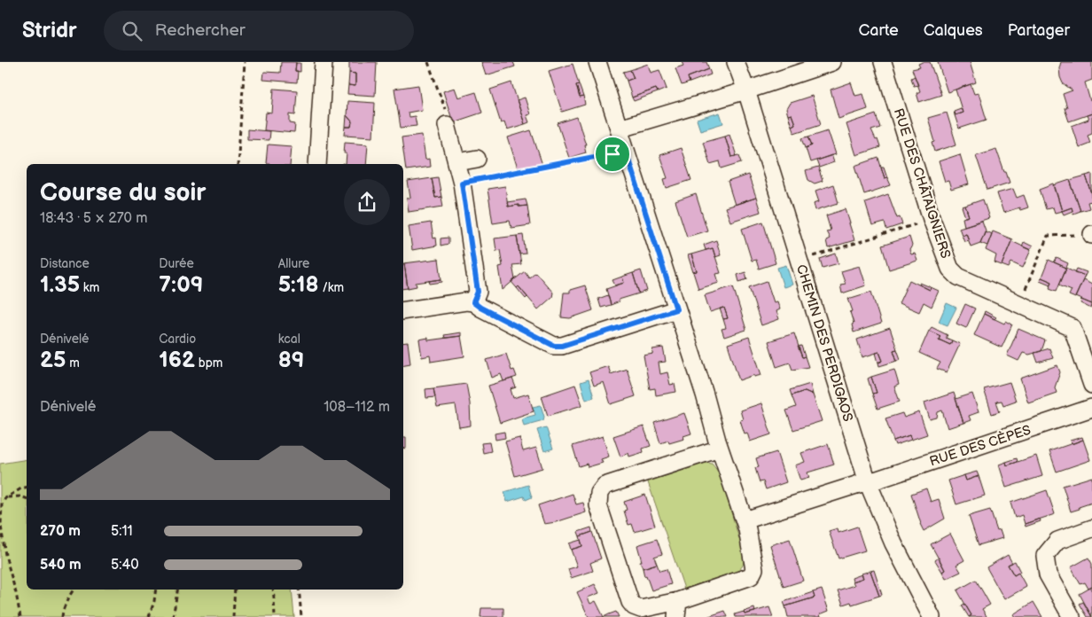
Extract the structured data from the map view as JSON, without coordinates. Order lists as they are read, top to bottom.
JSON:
{
  "streets": {
    "street": ["RUE DES CHÂTAIGNIERS", "CHEMIN DES PERDIGAOS", "RUE DES CÈPES"]
  },
  "crossings": [
    ["CHEMIN DES PERDIGAOS", "RUE DES CÈPES"]
  ],
  "page": {
    "header": "Stridr",
    "search": "Rechercher",
    "nav": ["Carte", "Calques", "Partager"],
    "heading": ["Course du soir", "18:43 · 5 × 270 m"],
    "stats": [
      ["Distance", "1.35 km"],
      ["Durée", "7:09"],
      ["Allure", "5:18 /km"],
      ["Dénivelé", "25 m"],
      ["Cardio", "162 bpm"],
      ["kcal", "89"]
    ],
    "chart": ["Dénivelé", "108–112 m"],
    "list": [
      {
        "name": "270 m",
        "note": "5:11"
      },
      {
        "name": "540 m",
        "note": "5:40"
      }
    ]
  }
}
